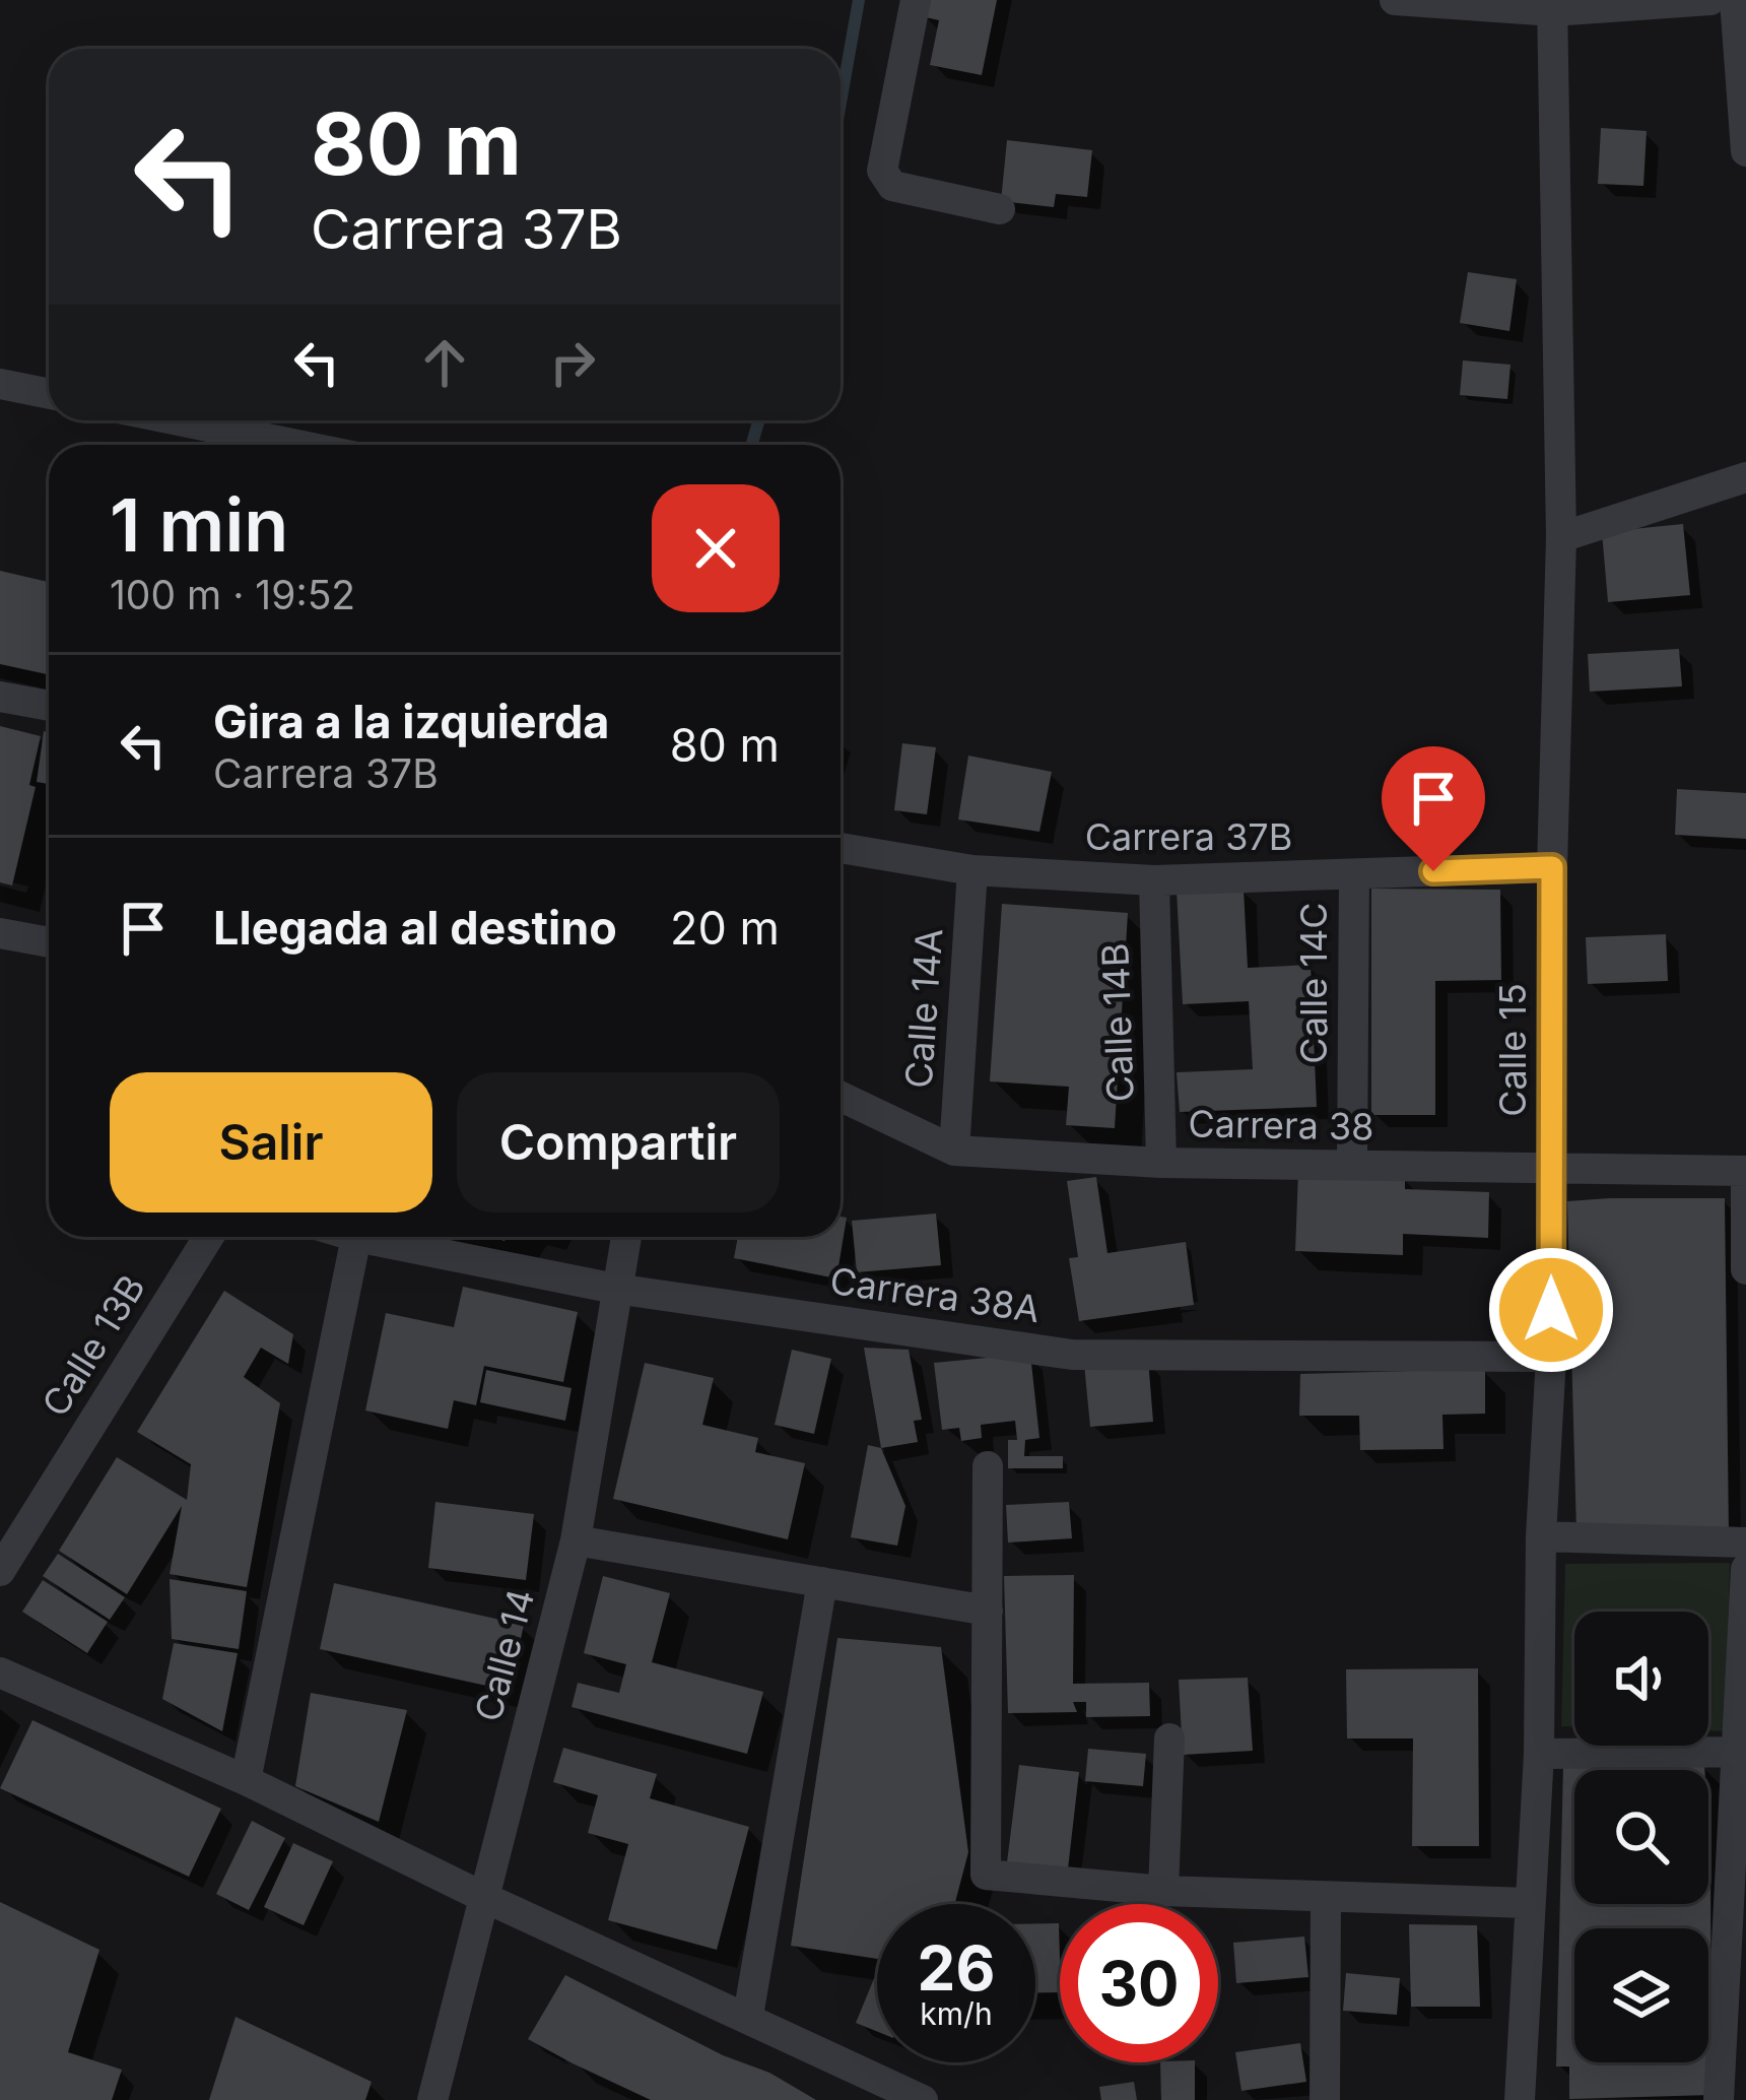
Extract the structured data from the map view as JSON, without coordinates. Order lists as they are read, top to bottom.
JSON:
{
  "streets": {
    "street": [
      "Carrera 37B",
      "Calle 14C",
      "Calle 14A",
      "Calle 14B",
      "Calle 15",
      "Carrera 38",
      "Carrera 38A",
      "Calle 13B",
      "Calle 14"
    ]
  },
  "crossings": [
    ["Carrera 37B", "Calle 14C"],
    ["Carrera 37B", "Calle 14A"],
    ["Carrera 37B", "Calle 14B"],
    ["Carrera 37B", "Calle 15"],
    ["Calle 14C", "Carrera 38"],
    ["Calle 14A", "Carrera 38"],
    ["Calle 14B", "Carrera 38"],
    ["Calle 15", "Carrera 38"],
    ["Calle 15", "Carrera 38A"],
    ["Carrera 38A", "Calle 14"]
  ],
  "page": {
    "turn": ["80 m", "Carrera 37B"],
    "heading": ["1 min", "100 m · 19:52"],
    "list": [
      {
        "name": "Gira a la izquierda",
        "note": "Carrera 37B",
        "value": "80 m"
      },
      {
        "name": "Llegada al destino",
        "value": "20 m"
      }
    ],
    "buttons": ["Salir", "Compartir"],
    "speed": "26 km/h",
    "limit": "30"
  }
}
